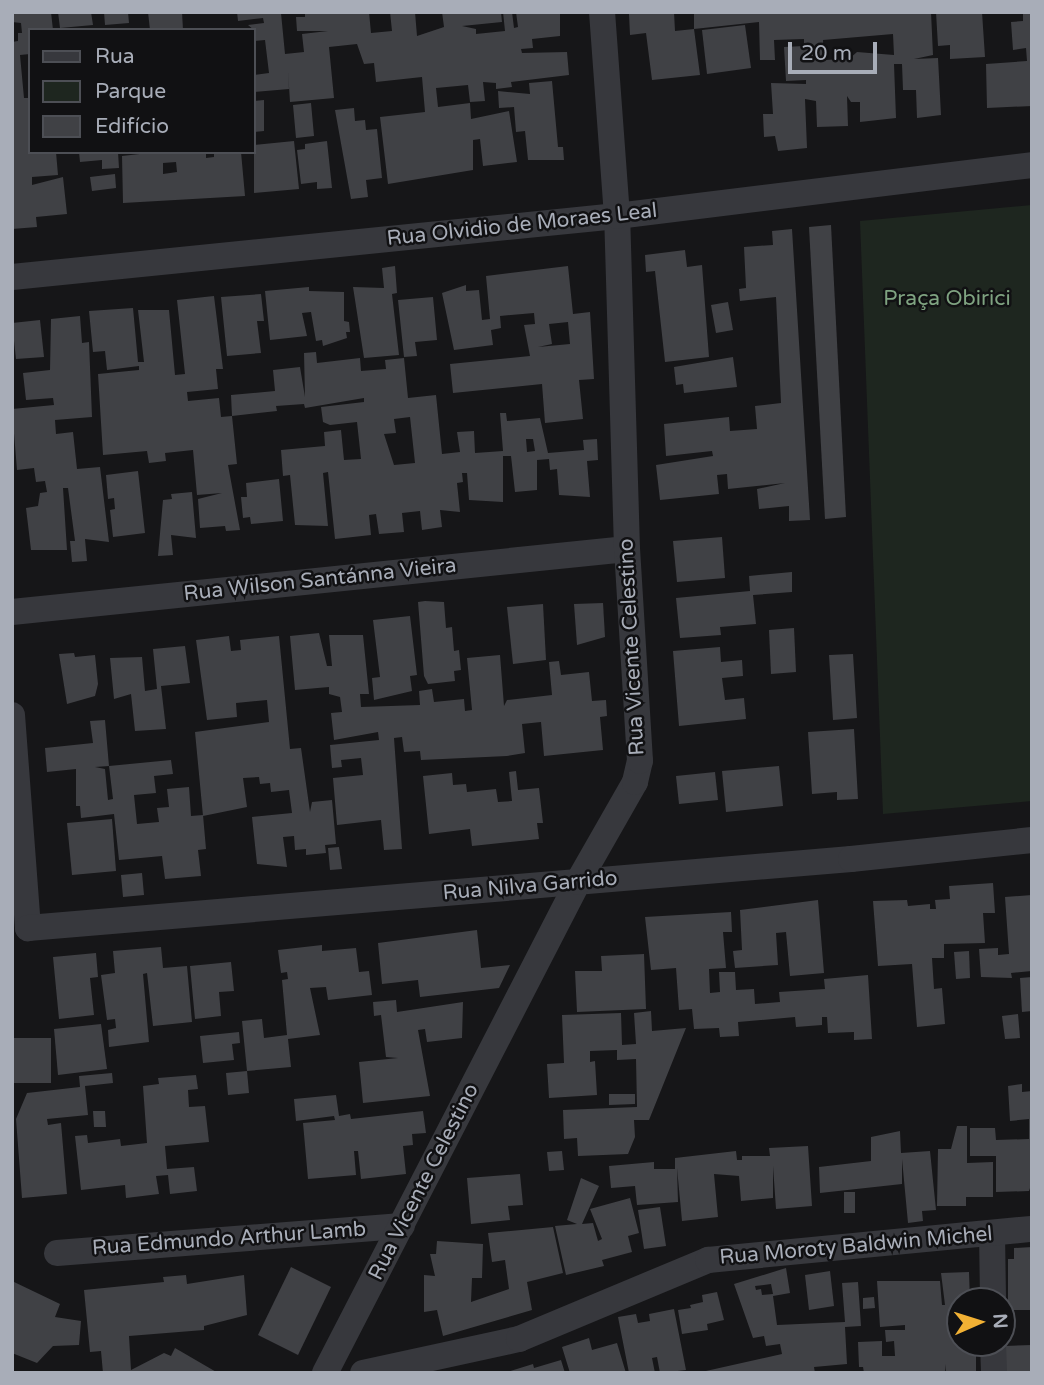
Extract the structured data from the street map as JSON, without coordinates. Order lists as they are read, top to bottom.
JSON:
{
  "streets": {
    "street": [
      "Rua Olvidio de Moraes Leal",
      "Rua Wilson Santánna Vieira",
      "Rua Vicente Celestino",
      "Rua Nilva Garrido",
      "Rua Edmundo Arthur Lamb",
      "Rua Moroty Baldwin Michel"
    ]
  },
  "crossings": [
    ["Rua Olvidio de Moraes Leal", "Rua Vicente Celestino"],
    ["Rua Wilson Santánna Vieira", "Rua Vicente Celestino"],
    ["Rua Vicente Celestino", "Rua Nilva Garrido"],
    ["Rua Vicente Celestino", "Rua Edmundo Arthur Lamb"]
  ],
  "parks": ["Praça Obirici"],
  "legend": ["Rua", "Parque", "Edifício"],
  "scale_bar": "20 m",
  "north": "right"
}
